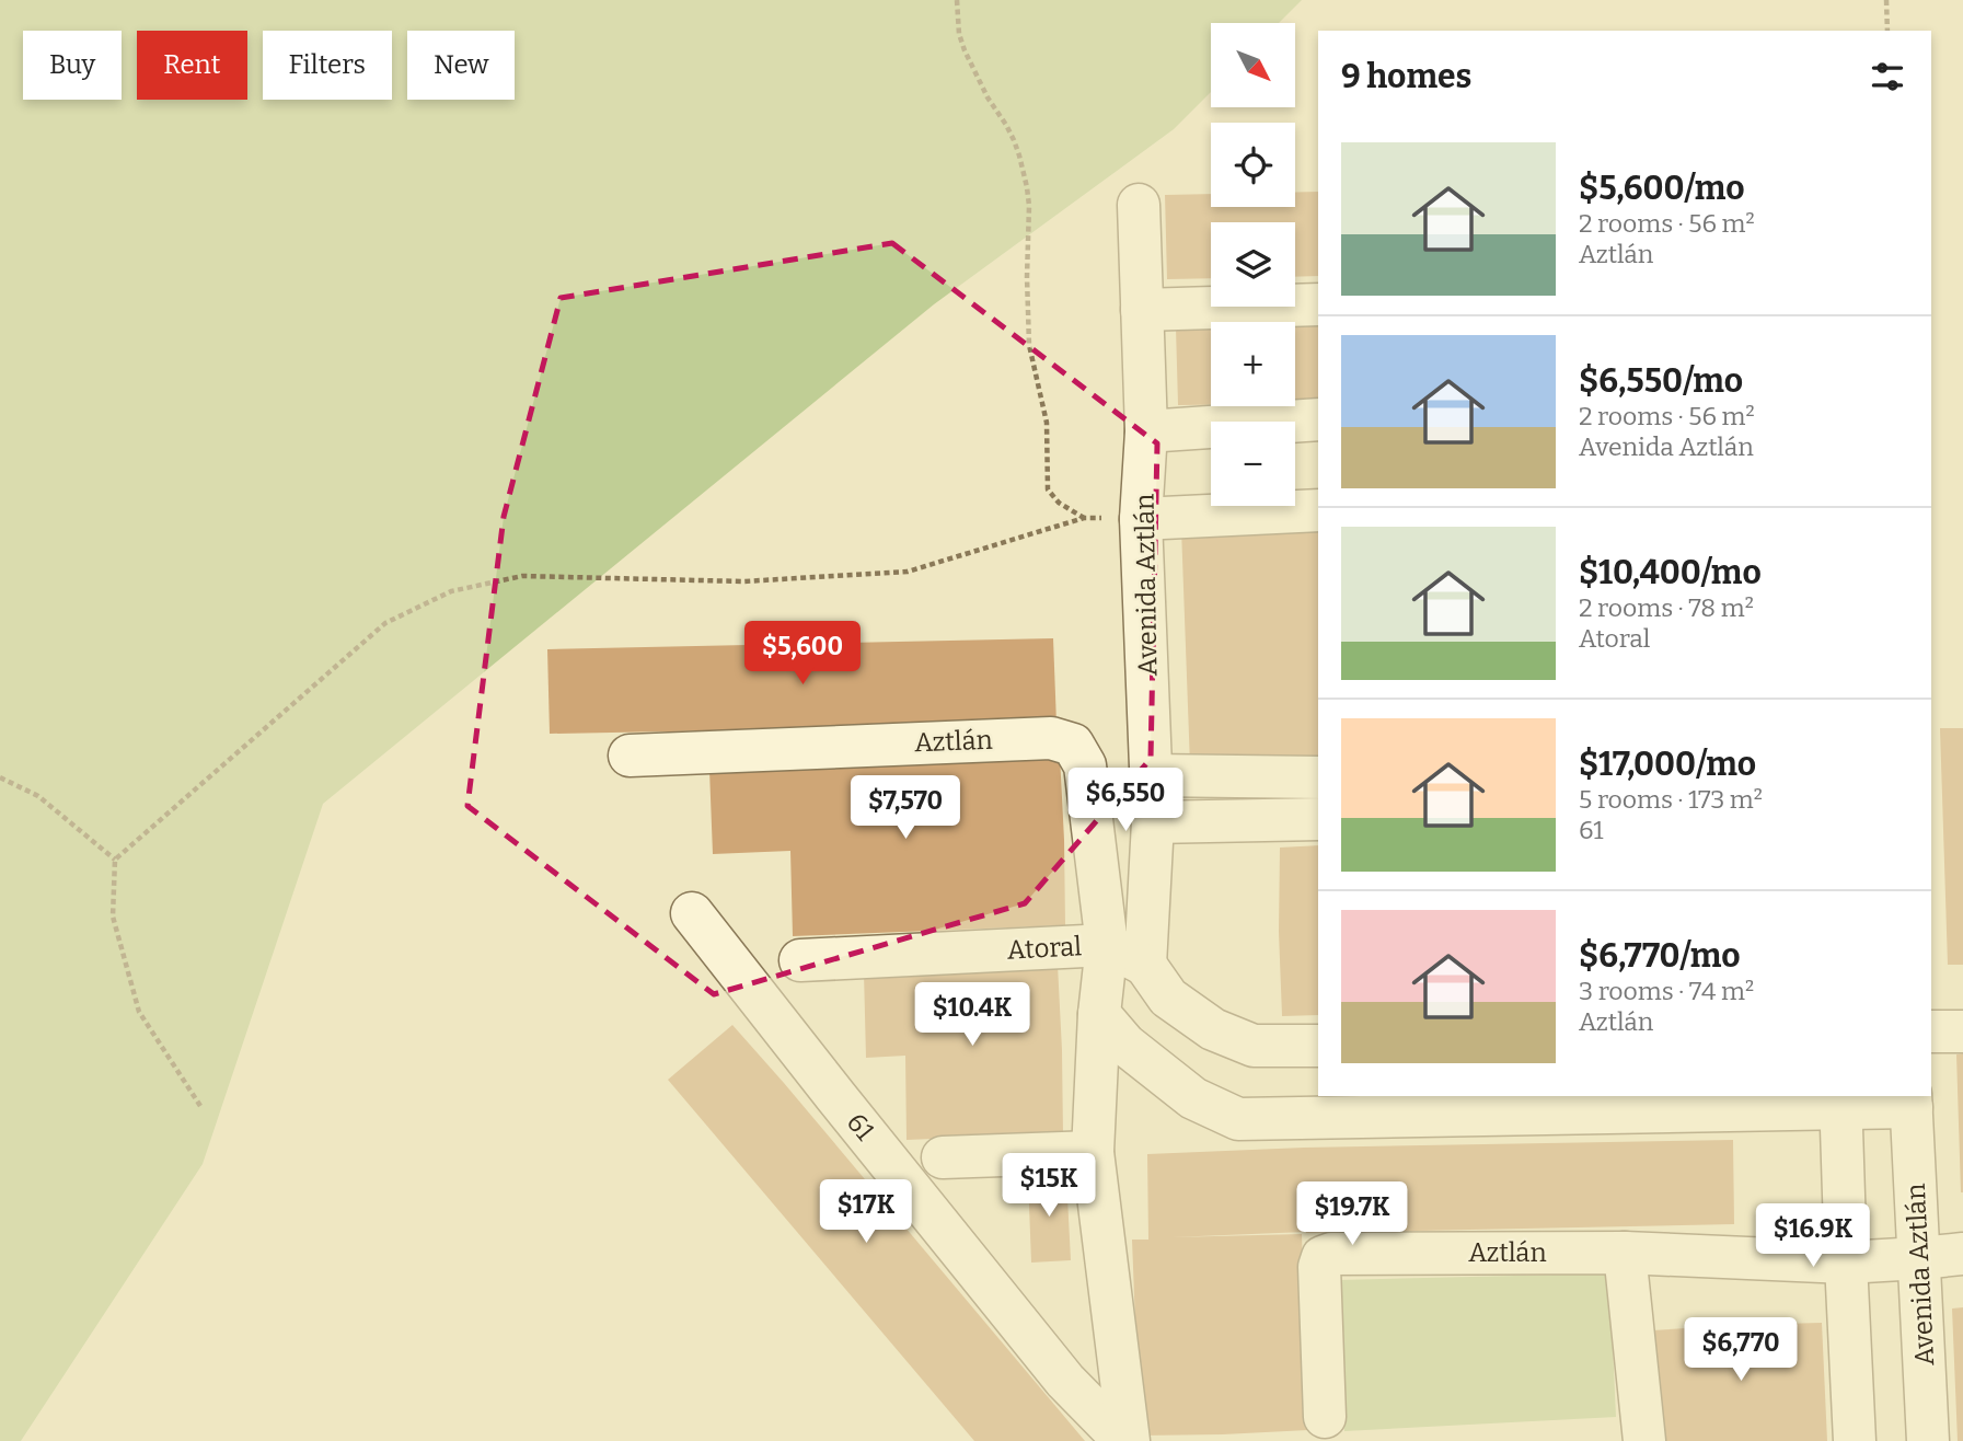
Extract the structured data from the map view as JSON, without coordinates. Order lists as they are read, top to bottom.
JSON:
{
  "streets": {
    "street": [
      "Avenida Aztlán",
      "Aztlán",
      "Atoral",
      "61"
    ]
  },
  "crossings": [
    ["Avenida Aztlán", "Aztlán"],
    ["Aztlán", "Atoral"]
  ],
  "north": "bottom right",
  "page": {
    "map_buttons": ["+", "−"],
    "chip": [
      "Buy",
      "Rent",
      "Filters",
      "New"
    ],
    "heading": "9 homes",
    "list": [
      {
        "name": "$5,600/mo",
        "note": "2 rooms · 56 m² · Aztlán"
      },
      {
        "name": "$6,550/mo",
        "note": "2 rooms · 56 m² · Avenida Aztlán"
      },
      {
        "name": "$10,400/mo",
        "note": "2 rooms · 78 m² · Atoral"
      },
      {
        "name": "$17,000/mo",
        "note": "5 rooms · 173 m² · 61"
      },
      {
        "name": "$6,770/mo",
        "note": "3 rooms · 74 m² · Aztlán"
      }
    ],
    "price": [
      "$5,600",
      "$6,550",
      "$7,570",
      "$10.4K",
      "$15K",
      "$17K",
      "$19.7K",
      "$16.9K",
      "$6,770"
    ]
  }
}
